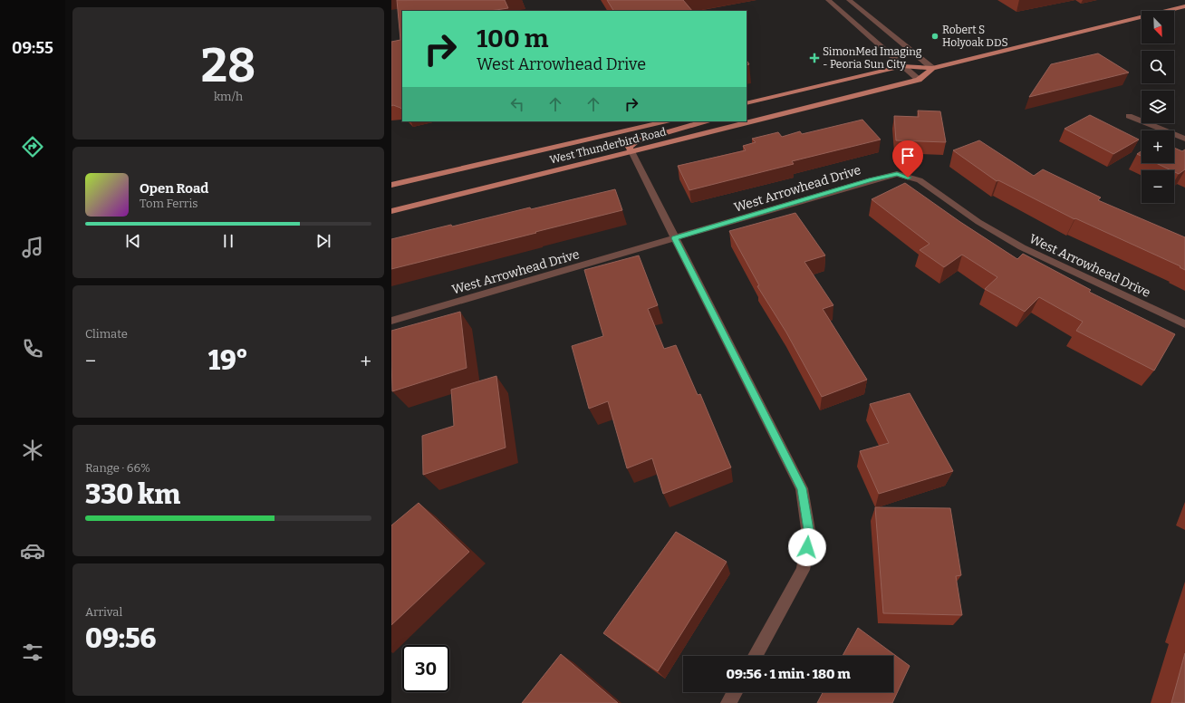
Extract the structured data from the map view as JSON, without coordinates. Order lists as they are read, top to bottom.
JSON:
{
  "streets": {
    "main road": ["West Thunderbird Road"],
    "street": ["West Arrowhead Drive"]
  },
  "places": {
    "other": ["Robert S Holyoak DDS"],
    "health": ["SimonMed Imaging - Peoria Sun City"]
  },
  "north": "bottom right",
  "page": {
    "tabs": "09:55",
    "tile": [
      ["28", "km/h"],
      "Climate",
      ["Range · 66%", "330 km"],
      ["Arrival", "09:56"]
    ],
    "map_buttons": ["+", "−"],
    "turn": ["100 m", "West Arrowhead Drive"],
    "song": ["Open Road", "Tom Ferris"],
    "heat": ["−", "19°", "+"],
    "limit": "30",
    "trip": "09:56 · 1 min · 180 m"
  }
}
